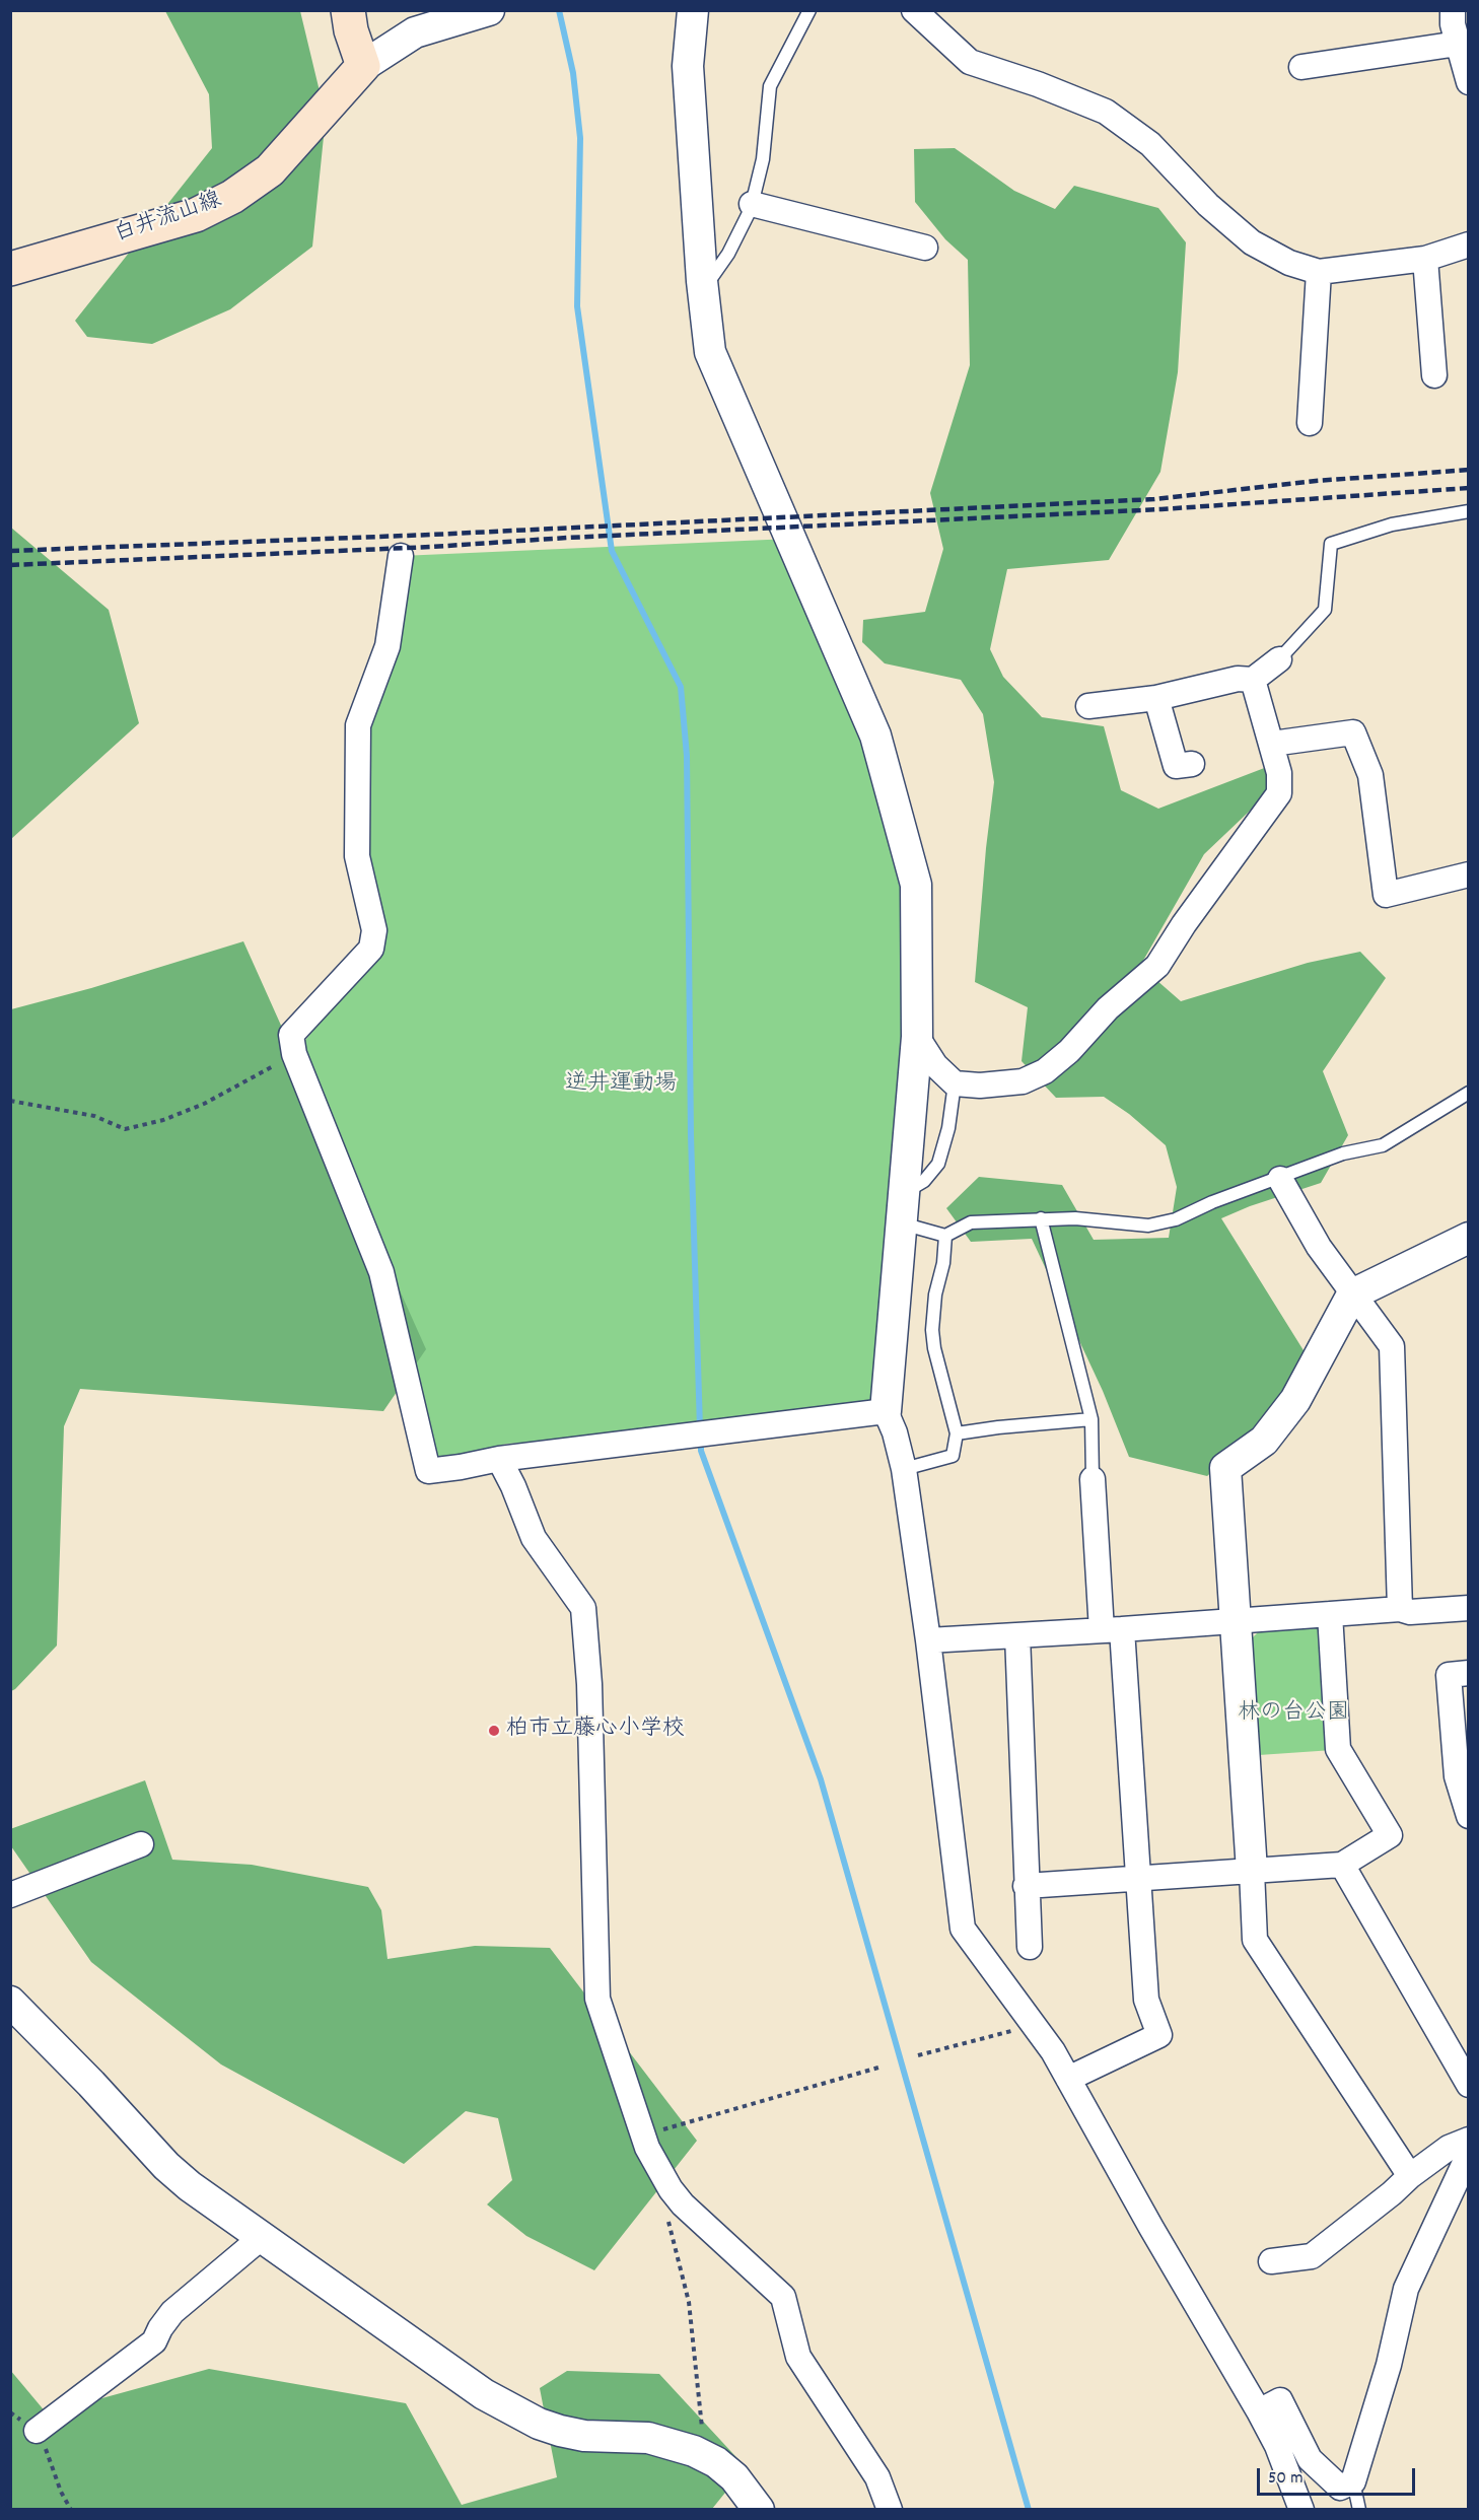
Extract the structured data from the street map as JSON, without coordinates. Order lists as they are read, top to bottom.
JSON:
{
  "streets": {
    "main road": ["白井流山線"]
  },
  "parks": ["逆井運動場", "林の台公園"],
  "places": ["柏市立藤心小学校"],
  "scale_bar": "50 m"
}
